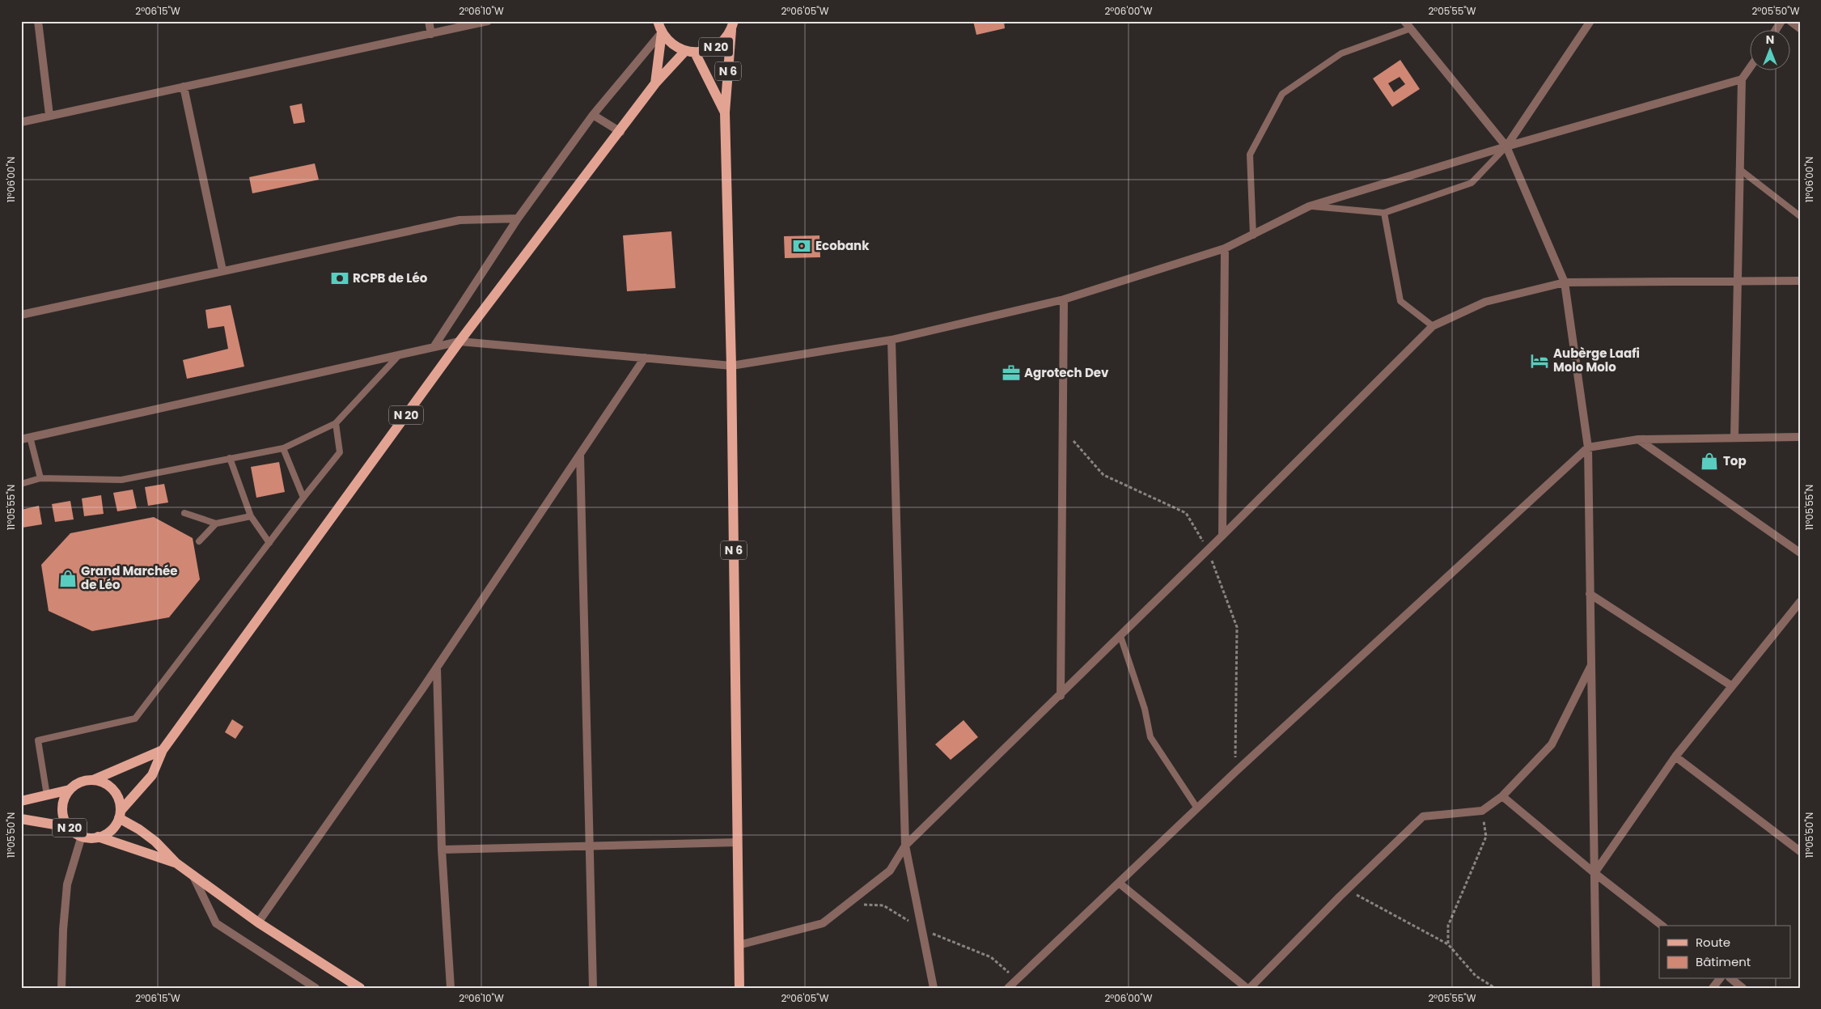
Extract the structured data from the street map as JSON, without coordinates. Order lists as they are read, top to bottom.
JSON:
{
  "streets": {
    "main road": ["N 20", "N 6"]
  },
  "crossings": [
    ["N 20", "N 6"]
  ],
  "places": {
    "bank": ["Ecobank", "RCPB de Léo"],
    "hotel": ["Aubèrge Laafi Molo Molo"],
    "office": ["Agrotech Dev"],
    "shop": ["Top", "Grand Marchée de Léo"]
  },
  "legend": ["Route", "Bâtiment"],
  "north": "top",
  "coordinates": [
    "2°06'15\"W",
    "2°06'10\"W",
    "2°06'05\"W",
    "2°06'00\"W",
    "2°05'55\"W",
    "2°05'50\"W",
    "11°06'00\"N",
    "11°05'55\"N",
    "11°05'50\"N"
  ]
}
